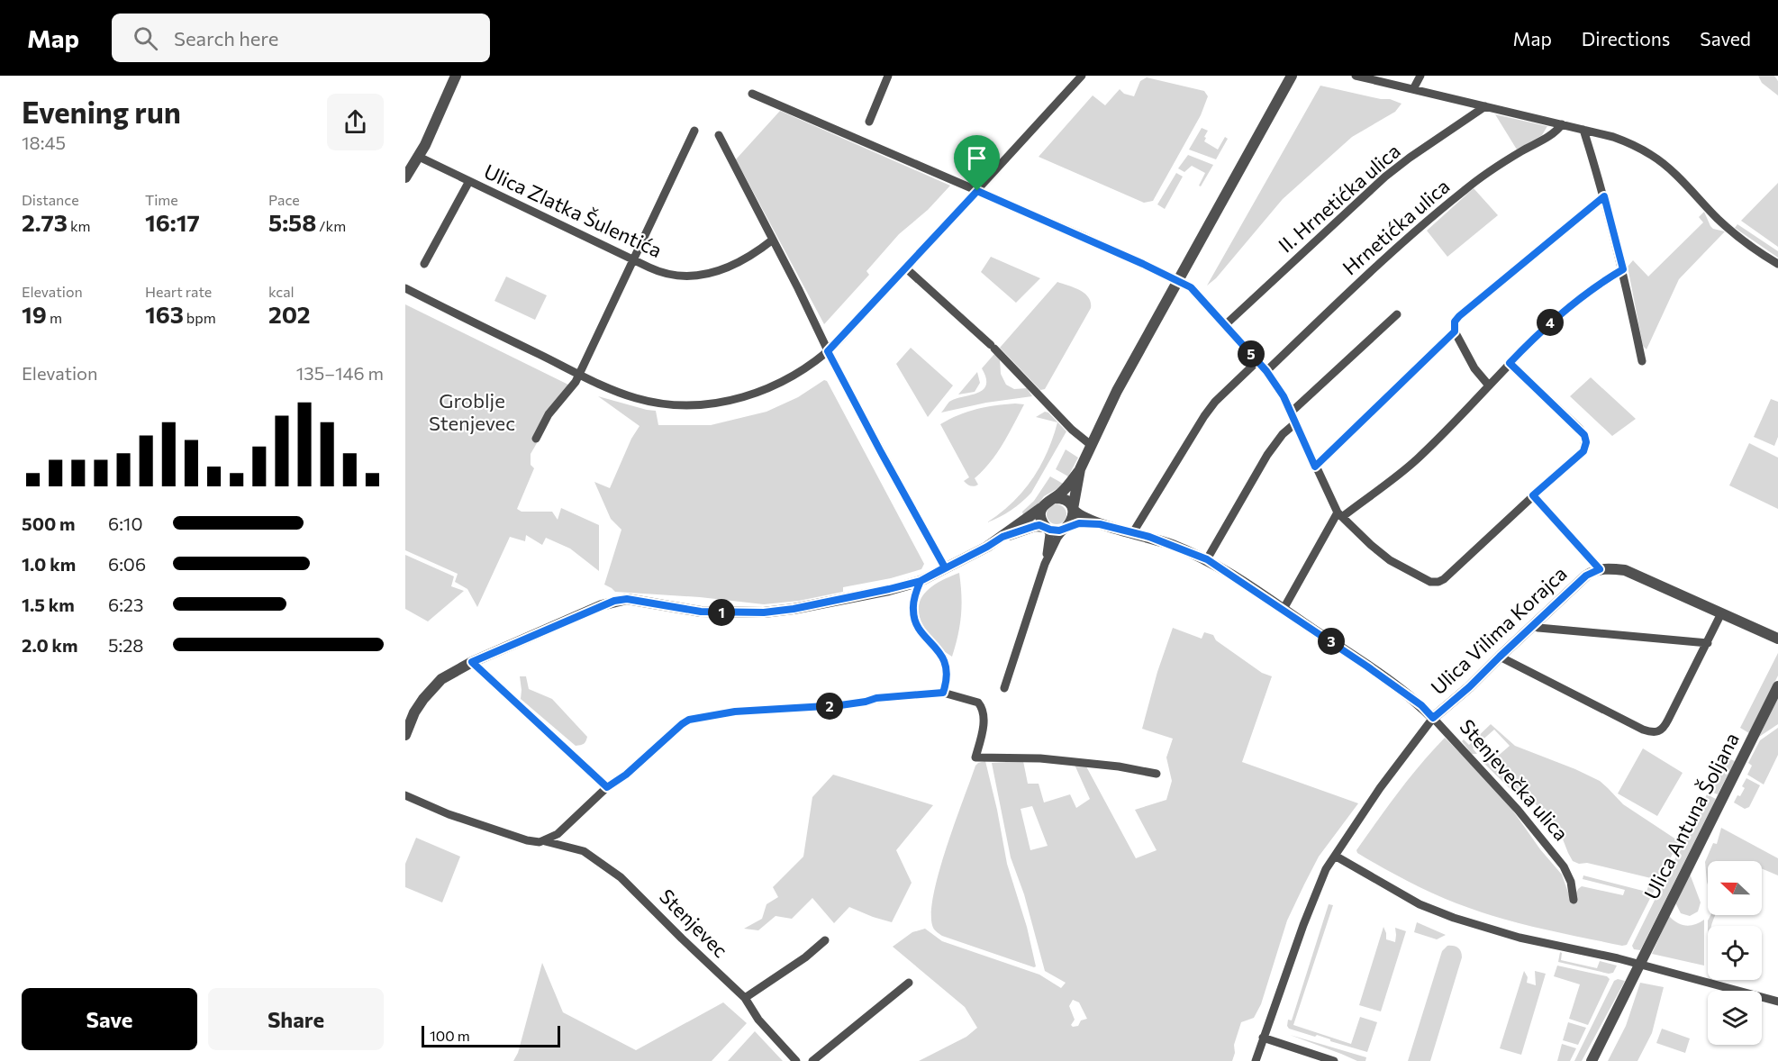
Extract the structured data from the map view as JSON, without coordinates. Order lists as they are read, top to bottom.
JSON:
{
  "streets": {
    "street": [
      "II. Hrnetićka ulica",
      "Ulica Zlatka Šulentića",
      "Hrnetićka ulica",
      "Ulica Vilima Korajca",
      "Stenjevečka ulica",
      "Ulica Antuna Šoljana",
      "Stenjevec"
    ]
  },
  "crossings": [
    ["Ulica Vilima Korajca", "Stenjevečka ulica"]
  ],
  "parks": ["Groblje Stenjevec"],
  "scale_bar": "100 m",
  "north": "left",
  "page": {
    "header": "Map",
    "search": "Search here",
    "nav": ["Map", "Directions", "Saved"],
    "heading": ["Evening run", "18:45"],
    "stats": [
      ["Distance", "2.73 km"],
      ["Time", "16:17"],
      ["Pace", "5:58 /km"],
      ["Elevation", "19 m"],
      ["Heart rate", "163 bpm"],
      ["kcal", "202"]
    ],
    "pins": [
      "4",
      "5",
      "1",
      "3",
      "2"
    ],
    "chart": ["Elevation", "135–146 m"],
    "list": [
      {
        "name": "500 m",
        "note": "6:10"
      },
      {
        "name": "1.0 km",
        "note": "6:06"
      },
      {
        "name": "1.5 km",
        "note": "6:23"
      },
      {
        "name": "2.0 km",
        "note": "5:28"
      }
    ],
    "buttons": ["Save", "Share"],
    "scale": "100 m"
  }
}
